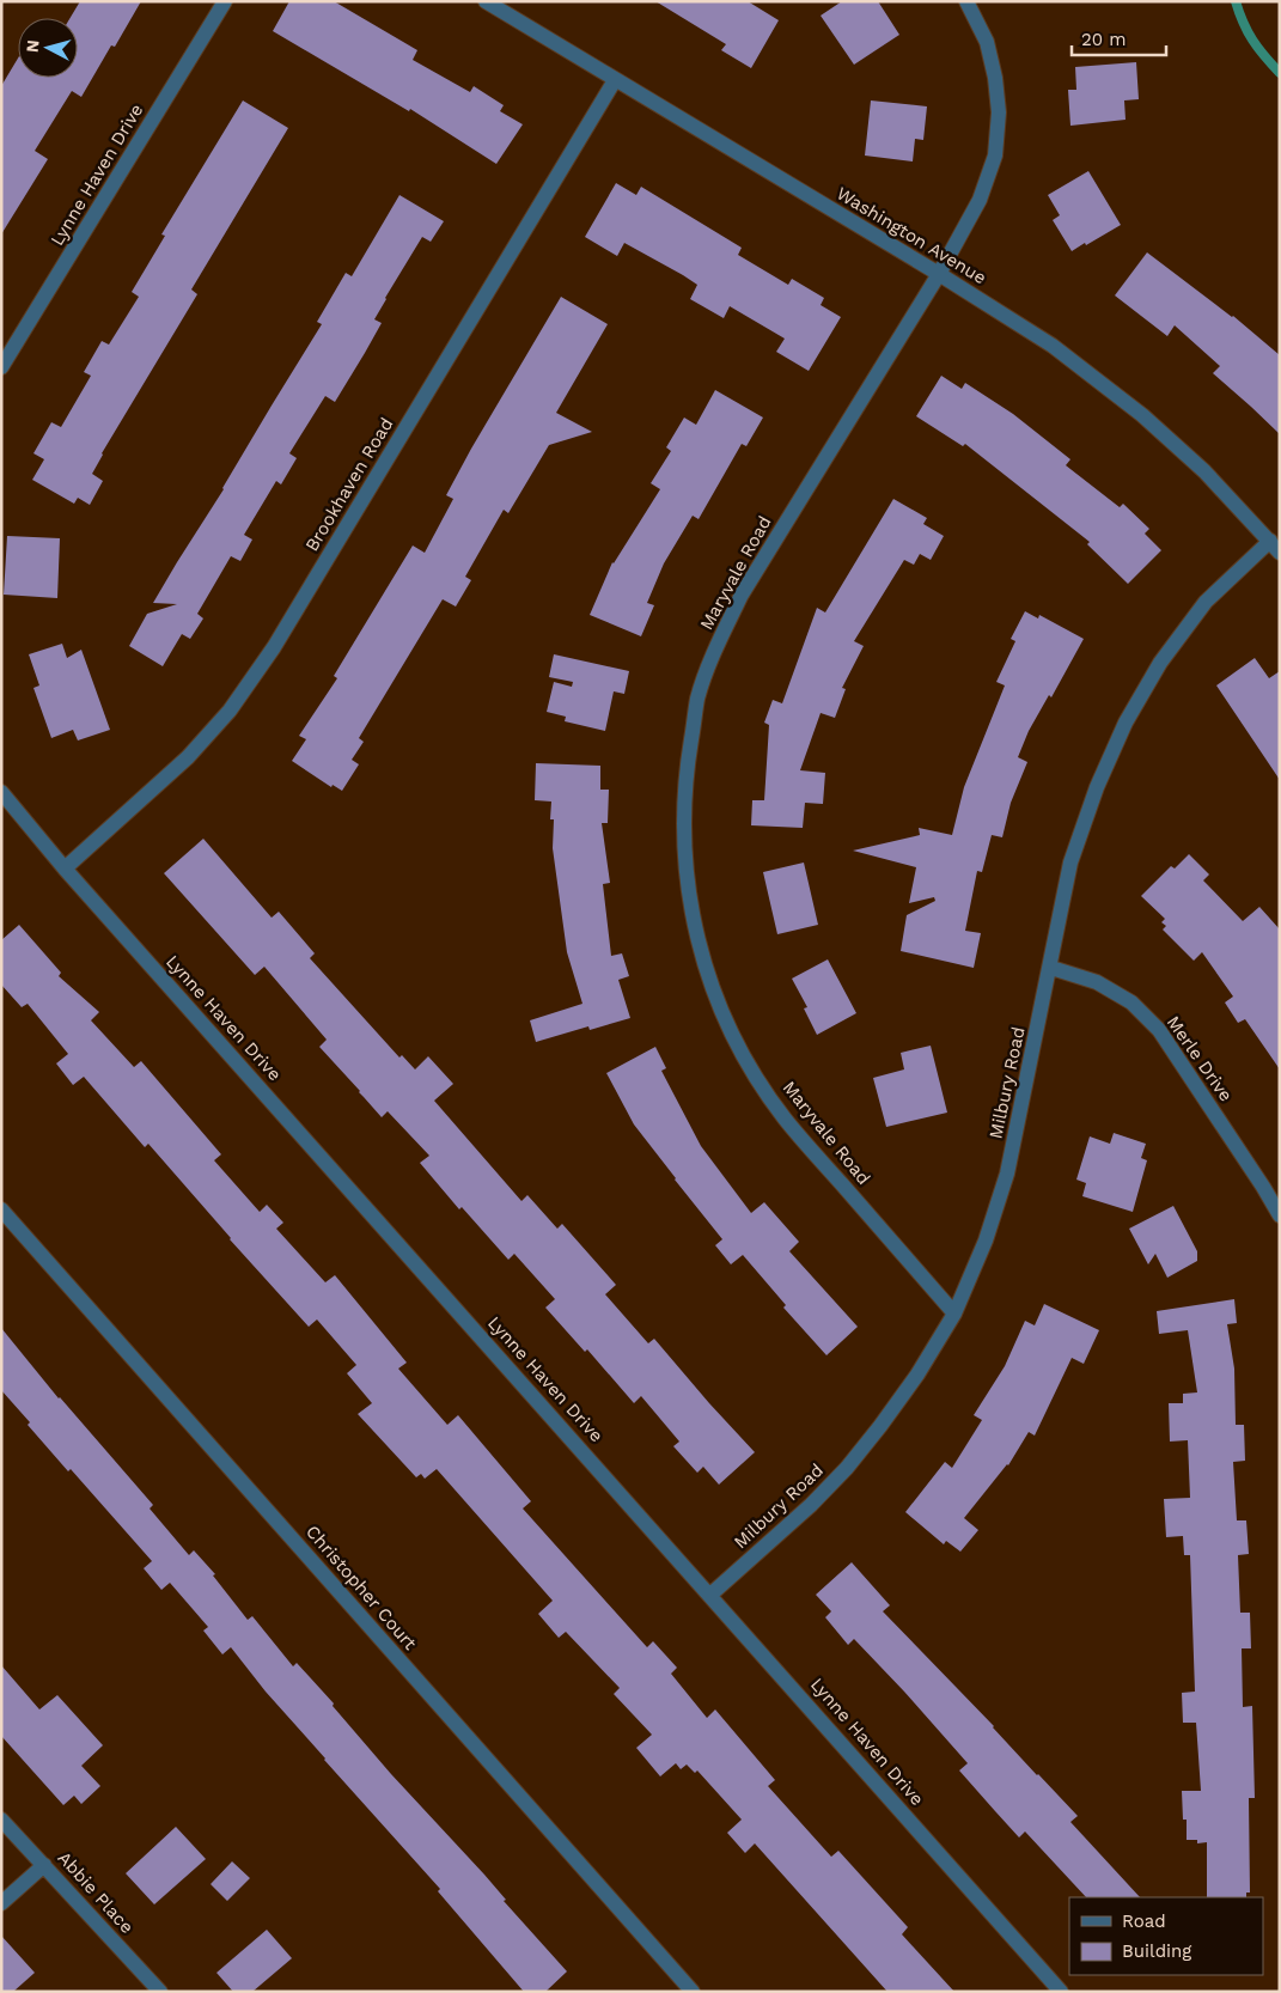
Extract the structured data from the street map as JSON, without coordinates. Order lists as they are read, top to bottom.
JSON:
{
  "streets": {
    "street": [
      "Lynne Haven Drive",
      "Washington Avenue",
      "Brookhaven Road",
      "Maryvale Road",
      "Merle Drive",
      "Milbury Road",
      "Christopher Court",
      "Abbie Place"
    ]
  },
  "crossings": [
    ["Lynne Haven Drive", "Brookhaven Road"],
    ["Lynne Haven Drive", "Milbury Road"],
    ["Washington Avenue", "Brookhaven Road"],
    ["Washington Avenue", "Maryvale Road"],
    ["Washington Avenue", "Milbury Road"],
    ["Maryvale Road", "Milbury Road"],
    ["Merle Drive", "Milbury Road"]
  ],
  "legend": ["Road", "Building"],
  "scale_bar": "20 m",
  "north": "left"
}
